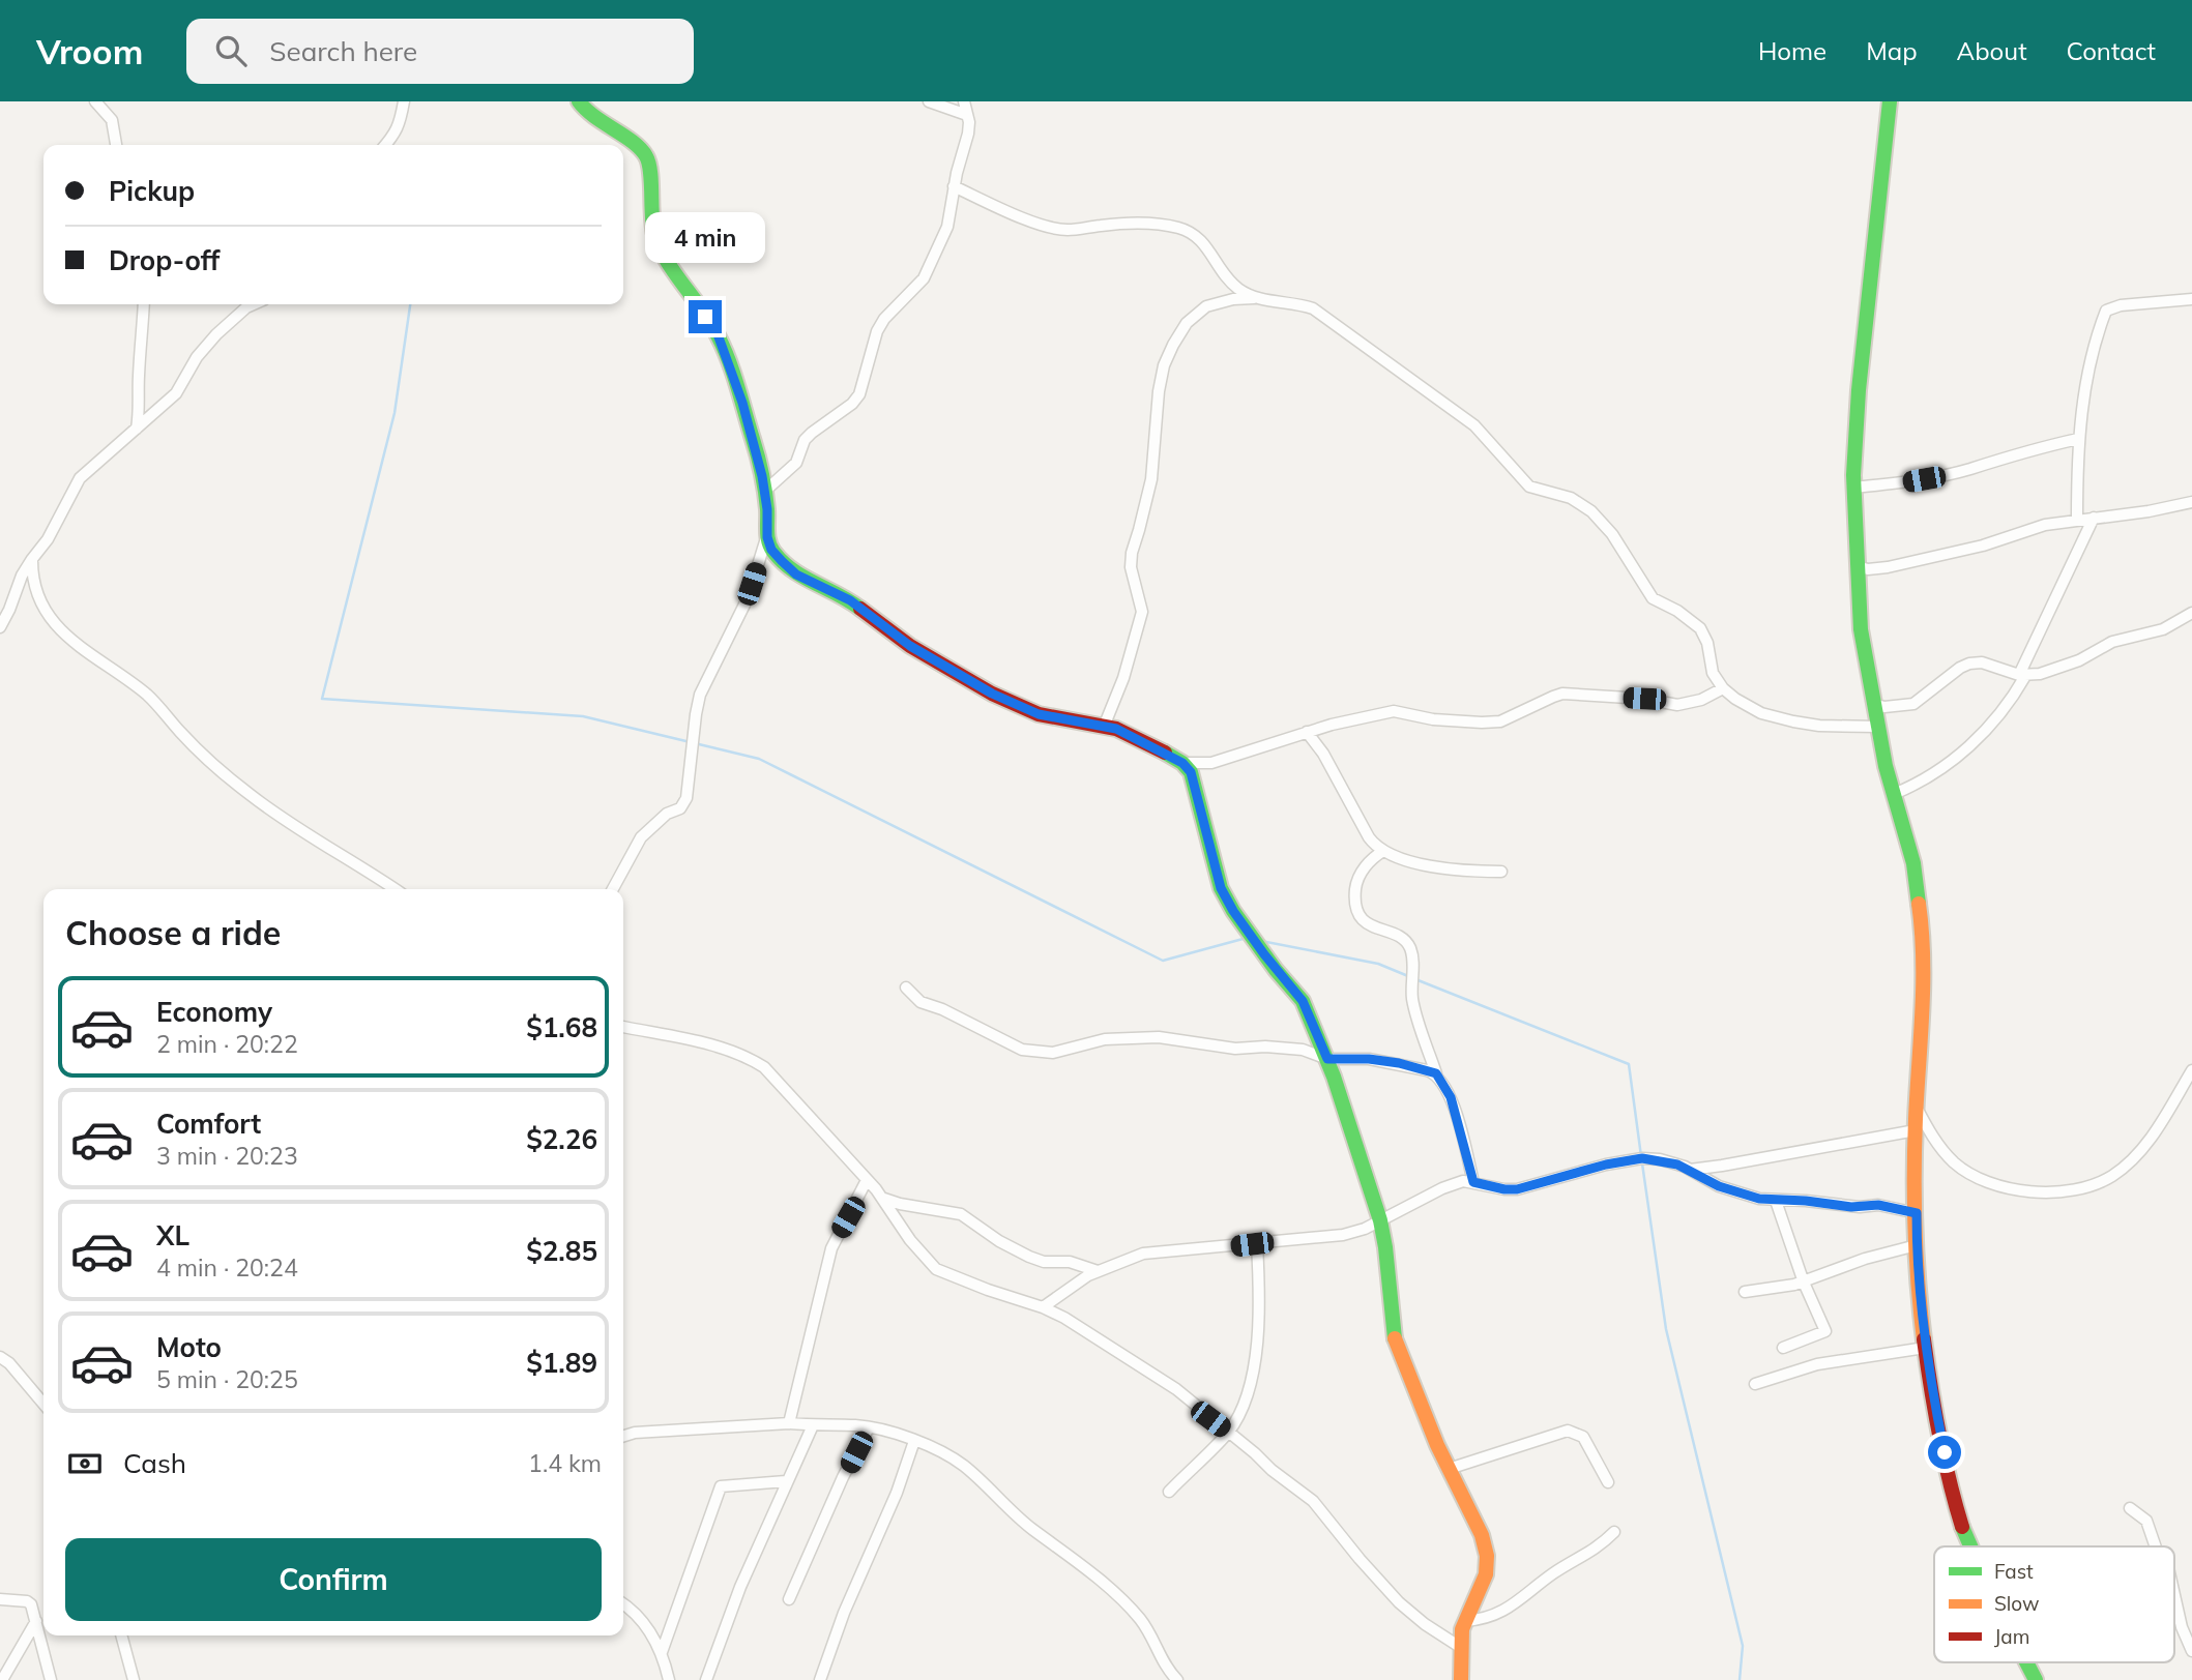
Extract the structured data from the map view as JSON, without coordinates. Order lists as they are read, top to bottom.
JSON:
{
  "legend": ["Fast", "Slow", "Jam"],
  "page": {
    "header": "Vroom",
    "search": "Search here",
    "nav": [
      "Home",
      "Map",
      "About",
      "Contact"
    ],
    "banner": ["Pickup", "Drop-off"],
    "bubble": "4 min",
    "heading": "Choose a ride",
    "list": [
      {
        "name": "Economy",
        "note": "2 min · 20:22",
        "value": "$1.68"
      },
      {
        "name": "Comfort",
        "note": "3 min · 20:23",
        "value": "$2.26"
      },
      {
        "name": "XL",
        "note": "4 min · 20:24",
        "value": "$2.85"
      },
      {
        "name": "Moto",
        "note": "5 min · 20:25",
        "value": "$1.89"
      }
    ],
    "pay": ["Cash", "1.4 km"],
    "buttons": "Confirm"
  }
}
